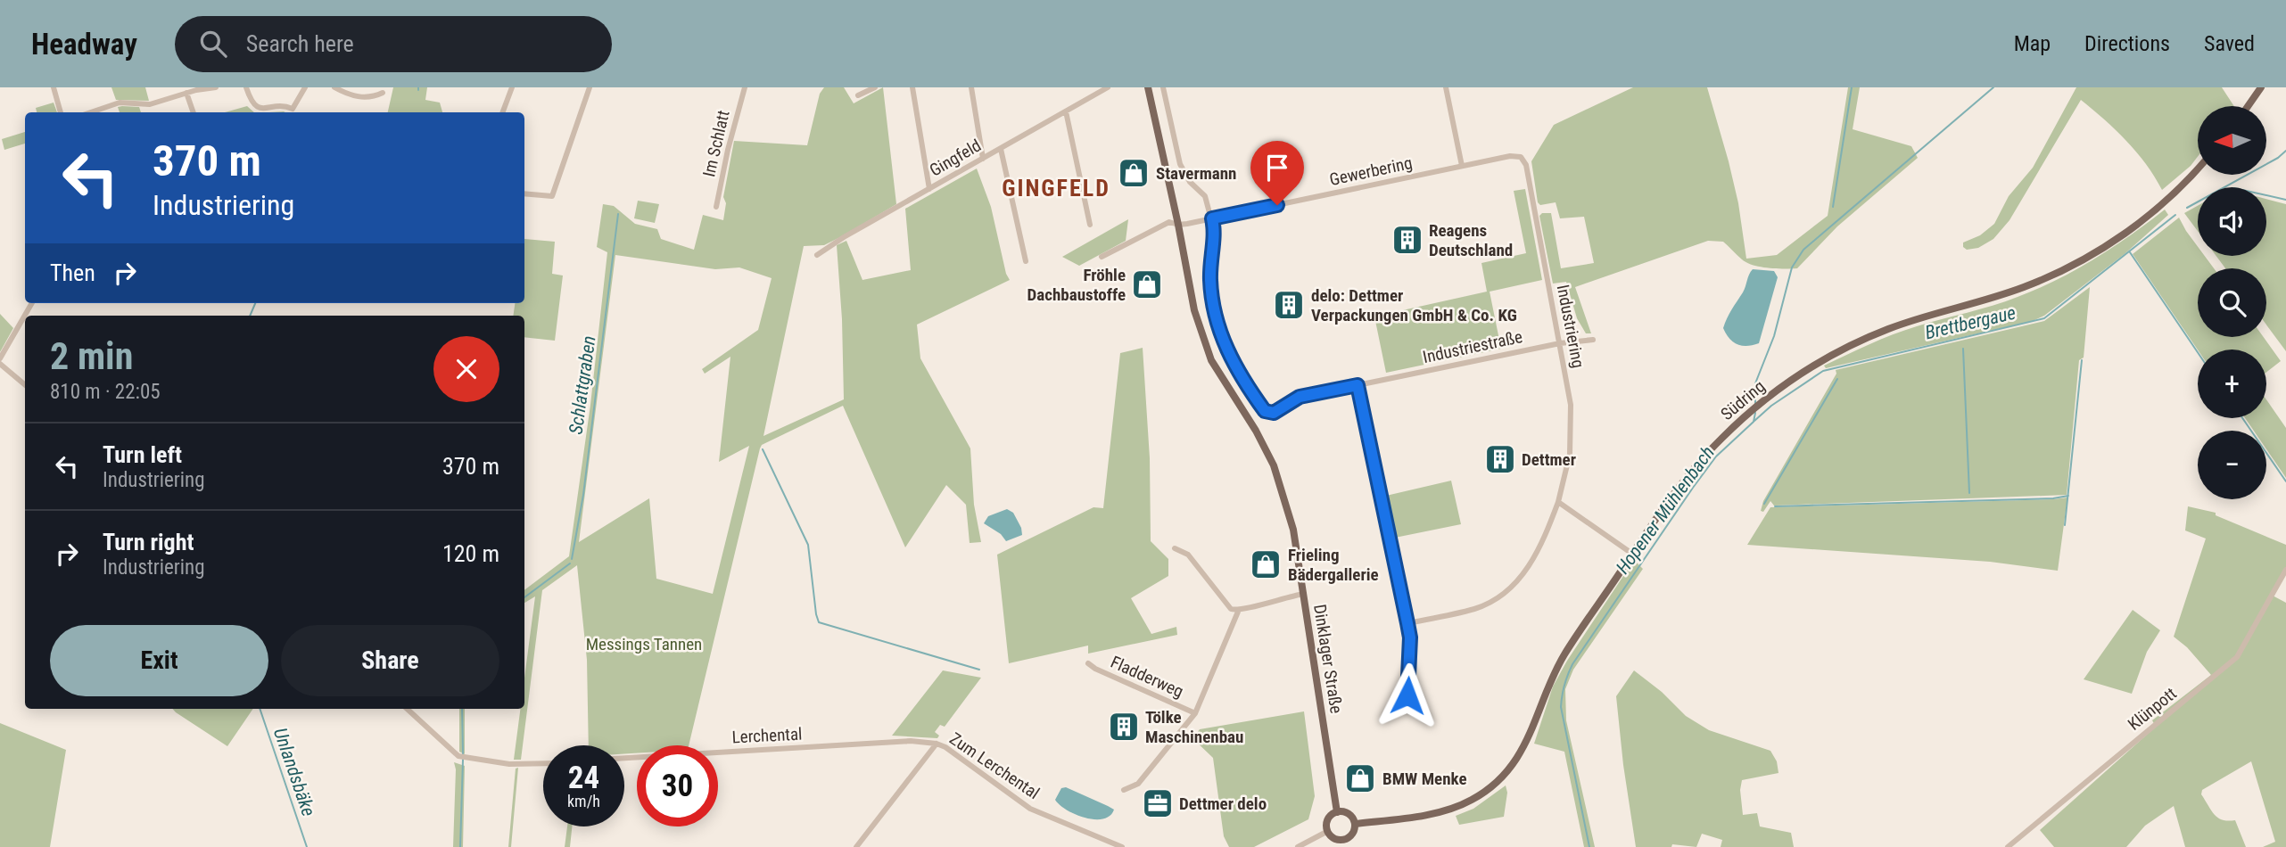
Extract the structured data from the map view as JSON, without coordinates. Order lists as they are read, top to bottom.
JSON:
{
  "streets": {
    "main road": ["Südring", "Dinklager Straße"],
    "street": [
      "Im Schlatt",
      "Gingfeld",
      "Gewerbering",
      "Industriering",
      "Industriestraße",
      "Fladderweg",
      "Klünpott",
      "Lerchental",
      "Zum Lerchental"
    ]
  },
  "crossings": [
    ["Gewerbering", "Industriering"],
    ["Gewerbering", "Dinklager Straße"],
    ["Industriering", "Industriestraße"],
    ["Südring", "Dinklager Straße"],
    ["Lerchental", "Zum Lerchental"]
  ],
  "districts": ["GINGFELD"],
  "water": [
    "Brettbergaue",
    "Schlattgraben",
    "Hopener Mühlenbach",
    "Unlandsbäke"
  ],
  "parks": ["Messings Tannen"],
  "places": {
    "shop": [
      "Stavermann",
      "Fröhle Dachbaustoffe",
      "Frieling Bädergallerie",
      "BMW Menke"
    ],
    "building": [
      "Reagens Deutschland",
      "delo: Dettmer Verpackungen GmbH & Co. KG",
      "Dettmer",
      "Tölke Maschinenbau"
    ],
    "office": ["Dettmer delo"]
  },
  "north": "left",
  "page": {
    "header": "Headway",
    "search": "Search here",
    "nav": ["Map", "Directions", "Saved"],
    "map_buttons": ["+", "−"],
    "turn": ["370 m", "Industriering"],
    "then": "Then",
    "heading": ["2 min", "810 m · 22:05"],
    "list": [
      {
        "name": "Turn left",
        "note": "Industriering",
        "value": "370 m"
      },
      {
        "name": "Turn right",
        "note": "Industriering",
        "value": "120 m"
      }
    ],
    "buttons": ["Exit", "Share"],
    "speed": "24 km/h",
    "limit": "30"
  }
}
